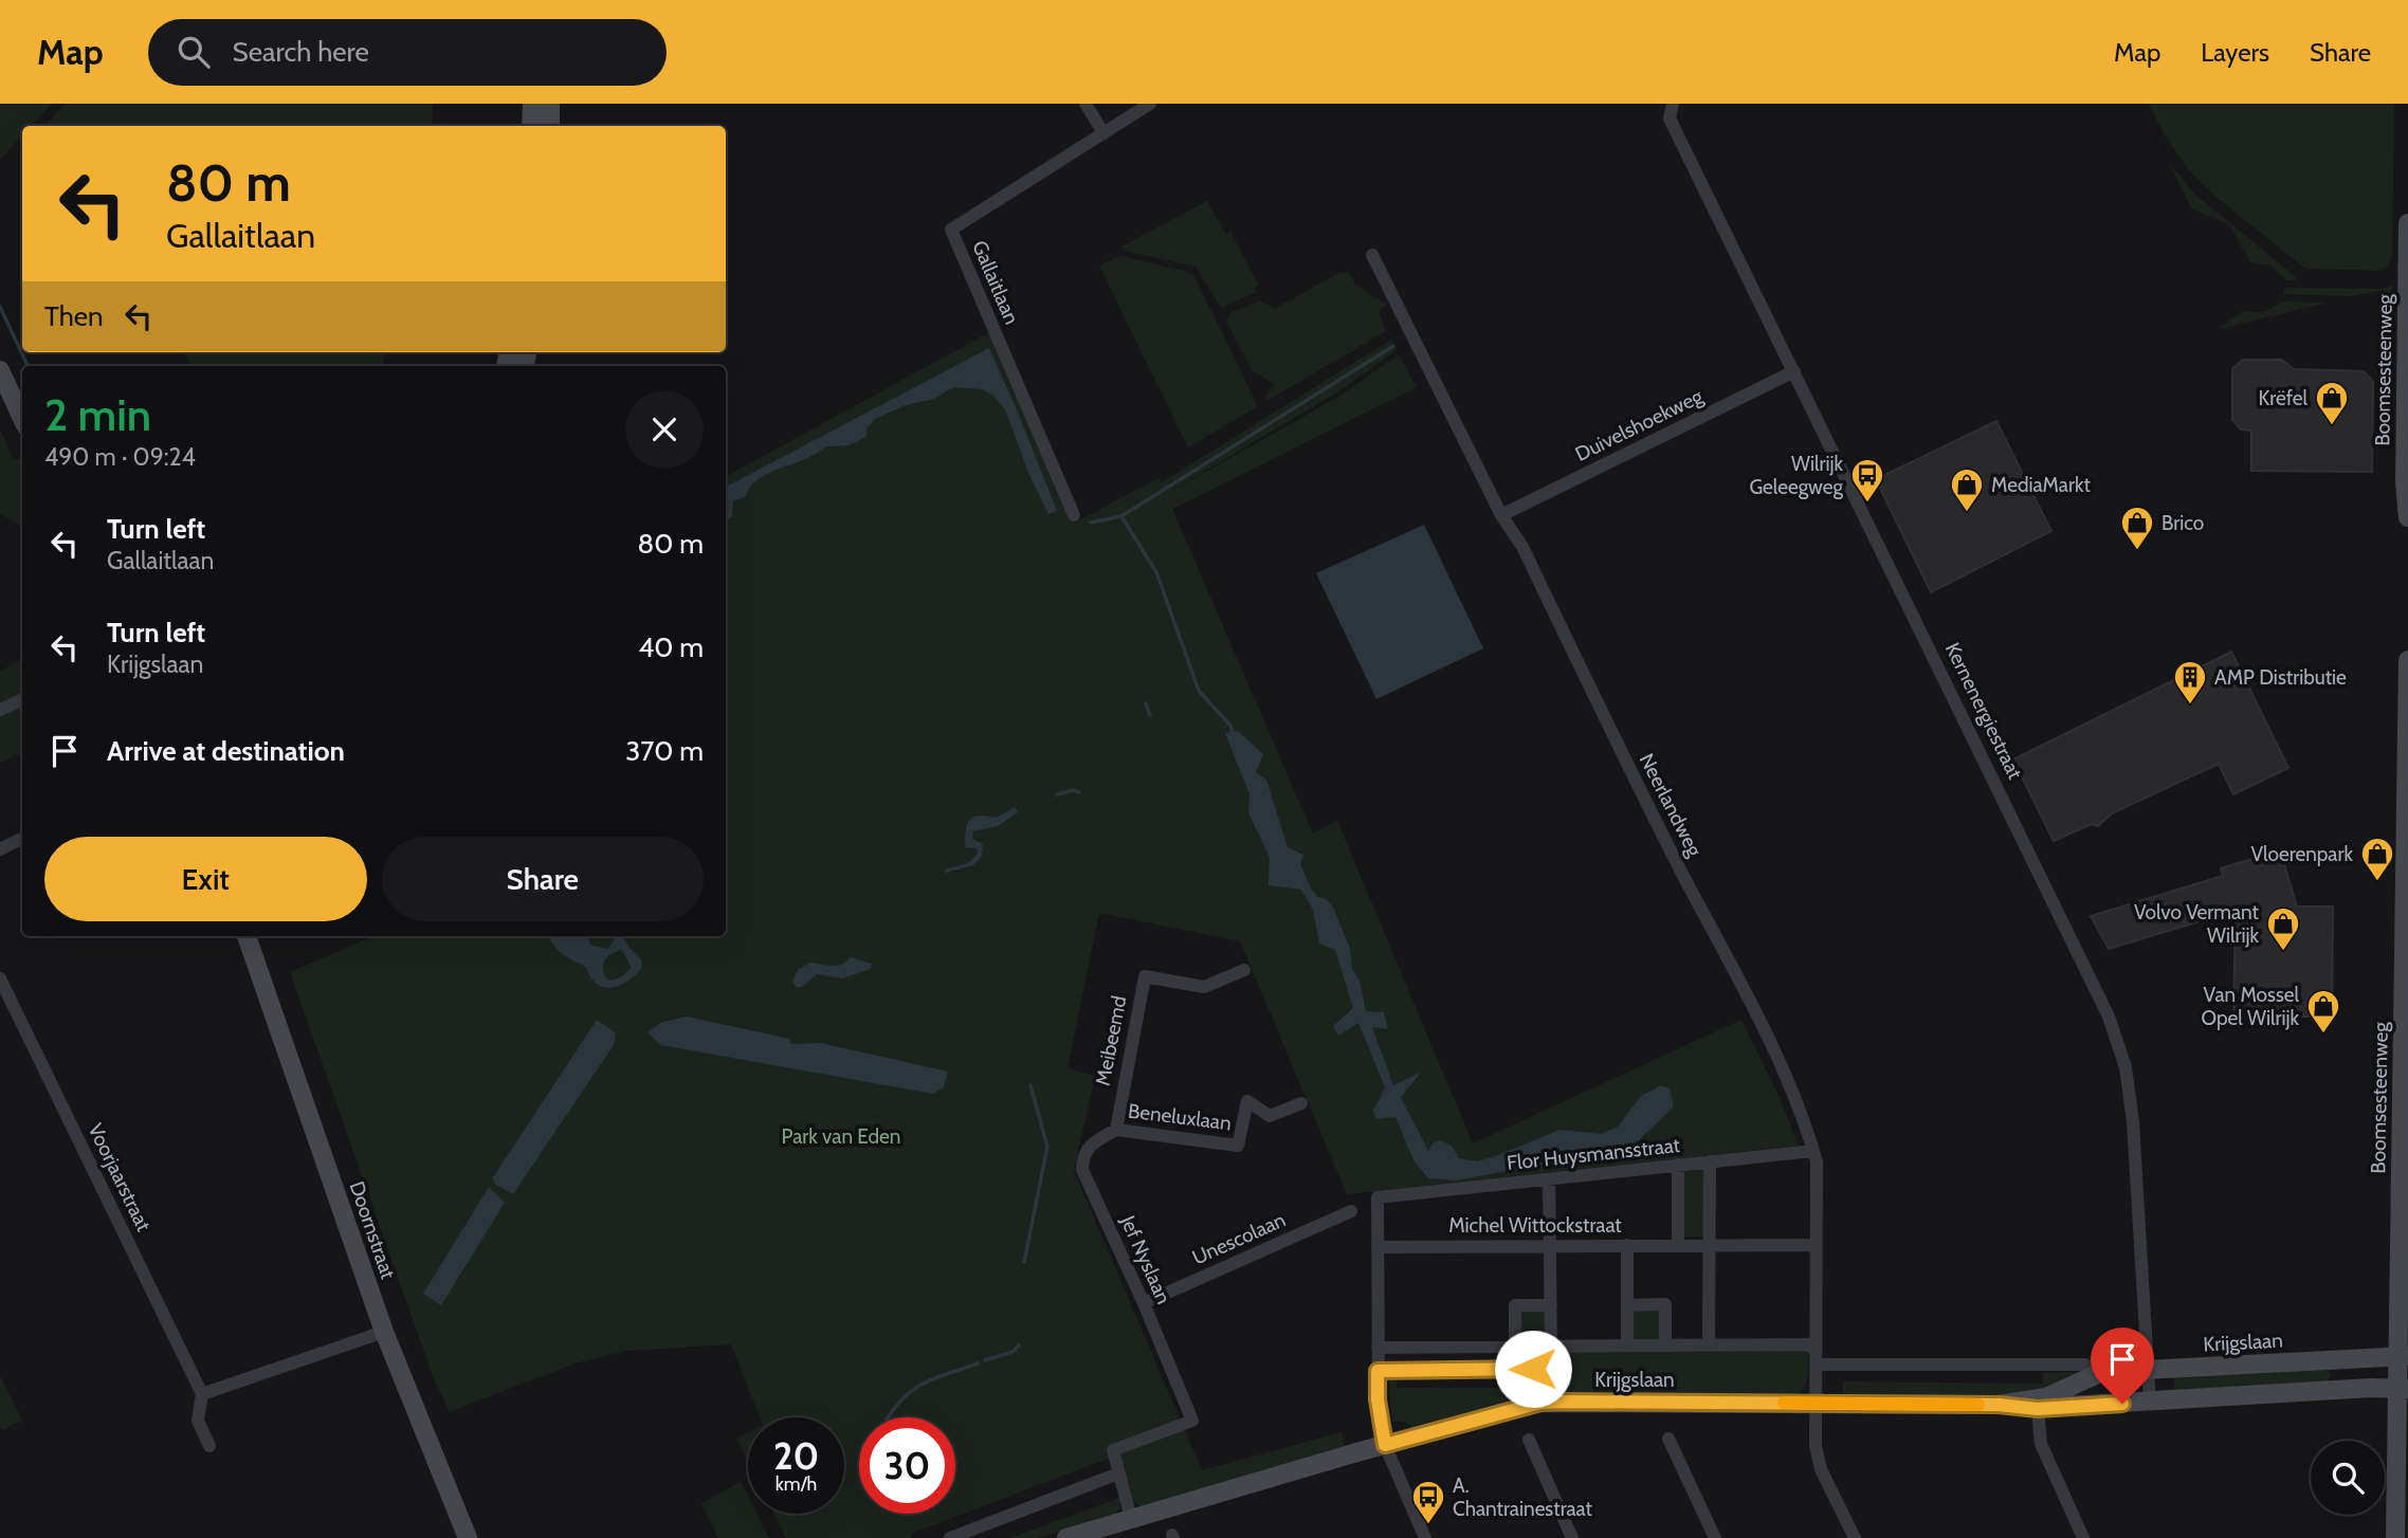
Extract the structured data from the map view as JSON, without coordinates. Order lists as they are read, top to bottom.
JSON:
{
  "streets": {
    "street": [
      "Gallaitlaan",
      "Boomsesteenweg",
      "Duivelshoekweg",
      "Kernenergiestraat",
      "Neerlandweg",
      "Meibeemd",
      "Beneluxlaan",
      "Flor Huysmansstraat",
      "Voorjaarstraat",
      "Michel Wittockstraat",
      "Doornstraat",
      "Unescolaan",
      "Jef Nyslaan",
      "Krijgslaan"
    ]
  },
  "crossings": [
    ["Boomsesteenweg", "Krijgslaan"],
    ["Duivelshoekweg", "Kernenergiestraat"],
    ["Duivelshoekweg", "Neerlandweg"],
    ["Kernenergiestraat", "Krijgslaan"],
    ["Neerlandweg", "Flor Huysmansstraat"],
    ["Neerlandweg", "Michel Wittockstraat"],
    ["Neerlandweg", "Krijgslaan"],
    ["Meibeemd", "Beneluxlaan"],
    ["Meibeemd", "Jef Nyslaan"],
    ["Beneluxlaan", "Jef Nyslaan"],
    ["Flor Huysmansstraat", "Michel Wittockstraat"],
    ["Unescolaan", "Jef Nyslaan"]
  ],
  "parks": ["Park van Eden"],
  "places": {
    "shop": [
      "Krëfel",
      "MediaMarkt",
      "Brico",
      "Vloerenpark",
      "Volvo Vermant Wilrijk",
      "Van Mossel Opel Wilrijk"
    ],
    "bus stop": ["Wilrijk Geleegweg", "A. Chantrainestraat"],
    "building": ["AMP Distributie"]
  },
  "page": {
    "header": "Map",
    "search": "Search here",
    "nav": ["Map", "Layers", "Share"],
    "turn": ["80 m", "Gallaitlaan"],
    "then": "Then",
    "heading": ["2 min", "490 m · 09:24"],
    "list": [
      {
        "name": "Turn left",
        "note": "Gallaitlaan",
        "value": "80 m"
      },
      {
        "name": "Turn left",
        "note": "Krijgslaan",
        "value": "40 m"
      },
      {
        "name": "Arrive at destination",
        "value": "370 m"
      }
    ],
    "buttons": ["Exit", "Share"],
    "speed": "20 km/h",
    "limit": "30"
  }
}
